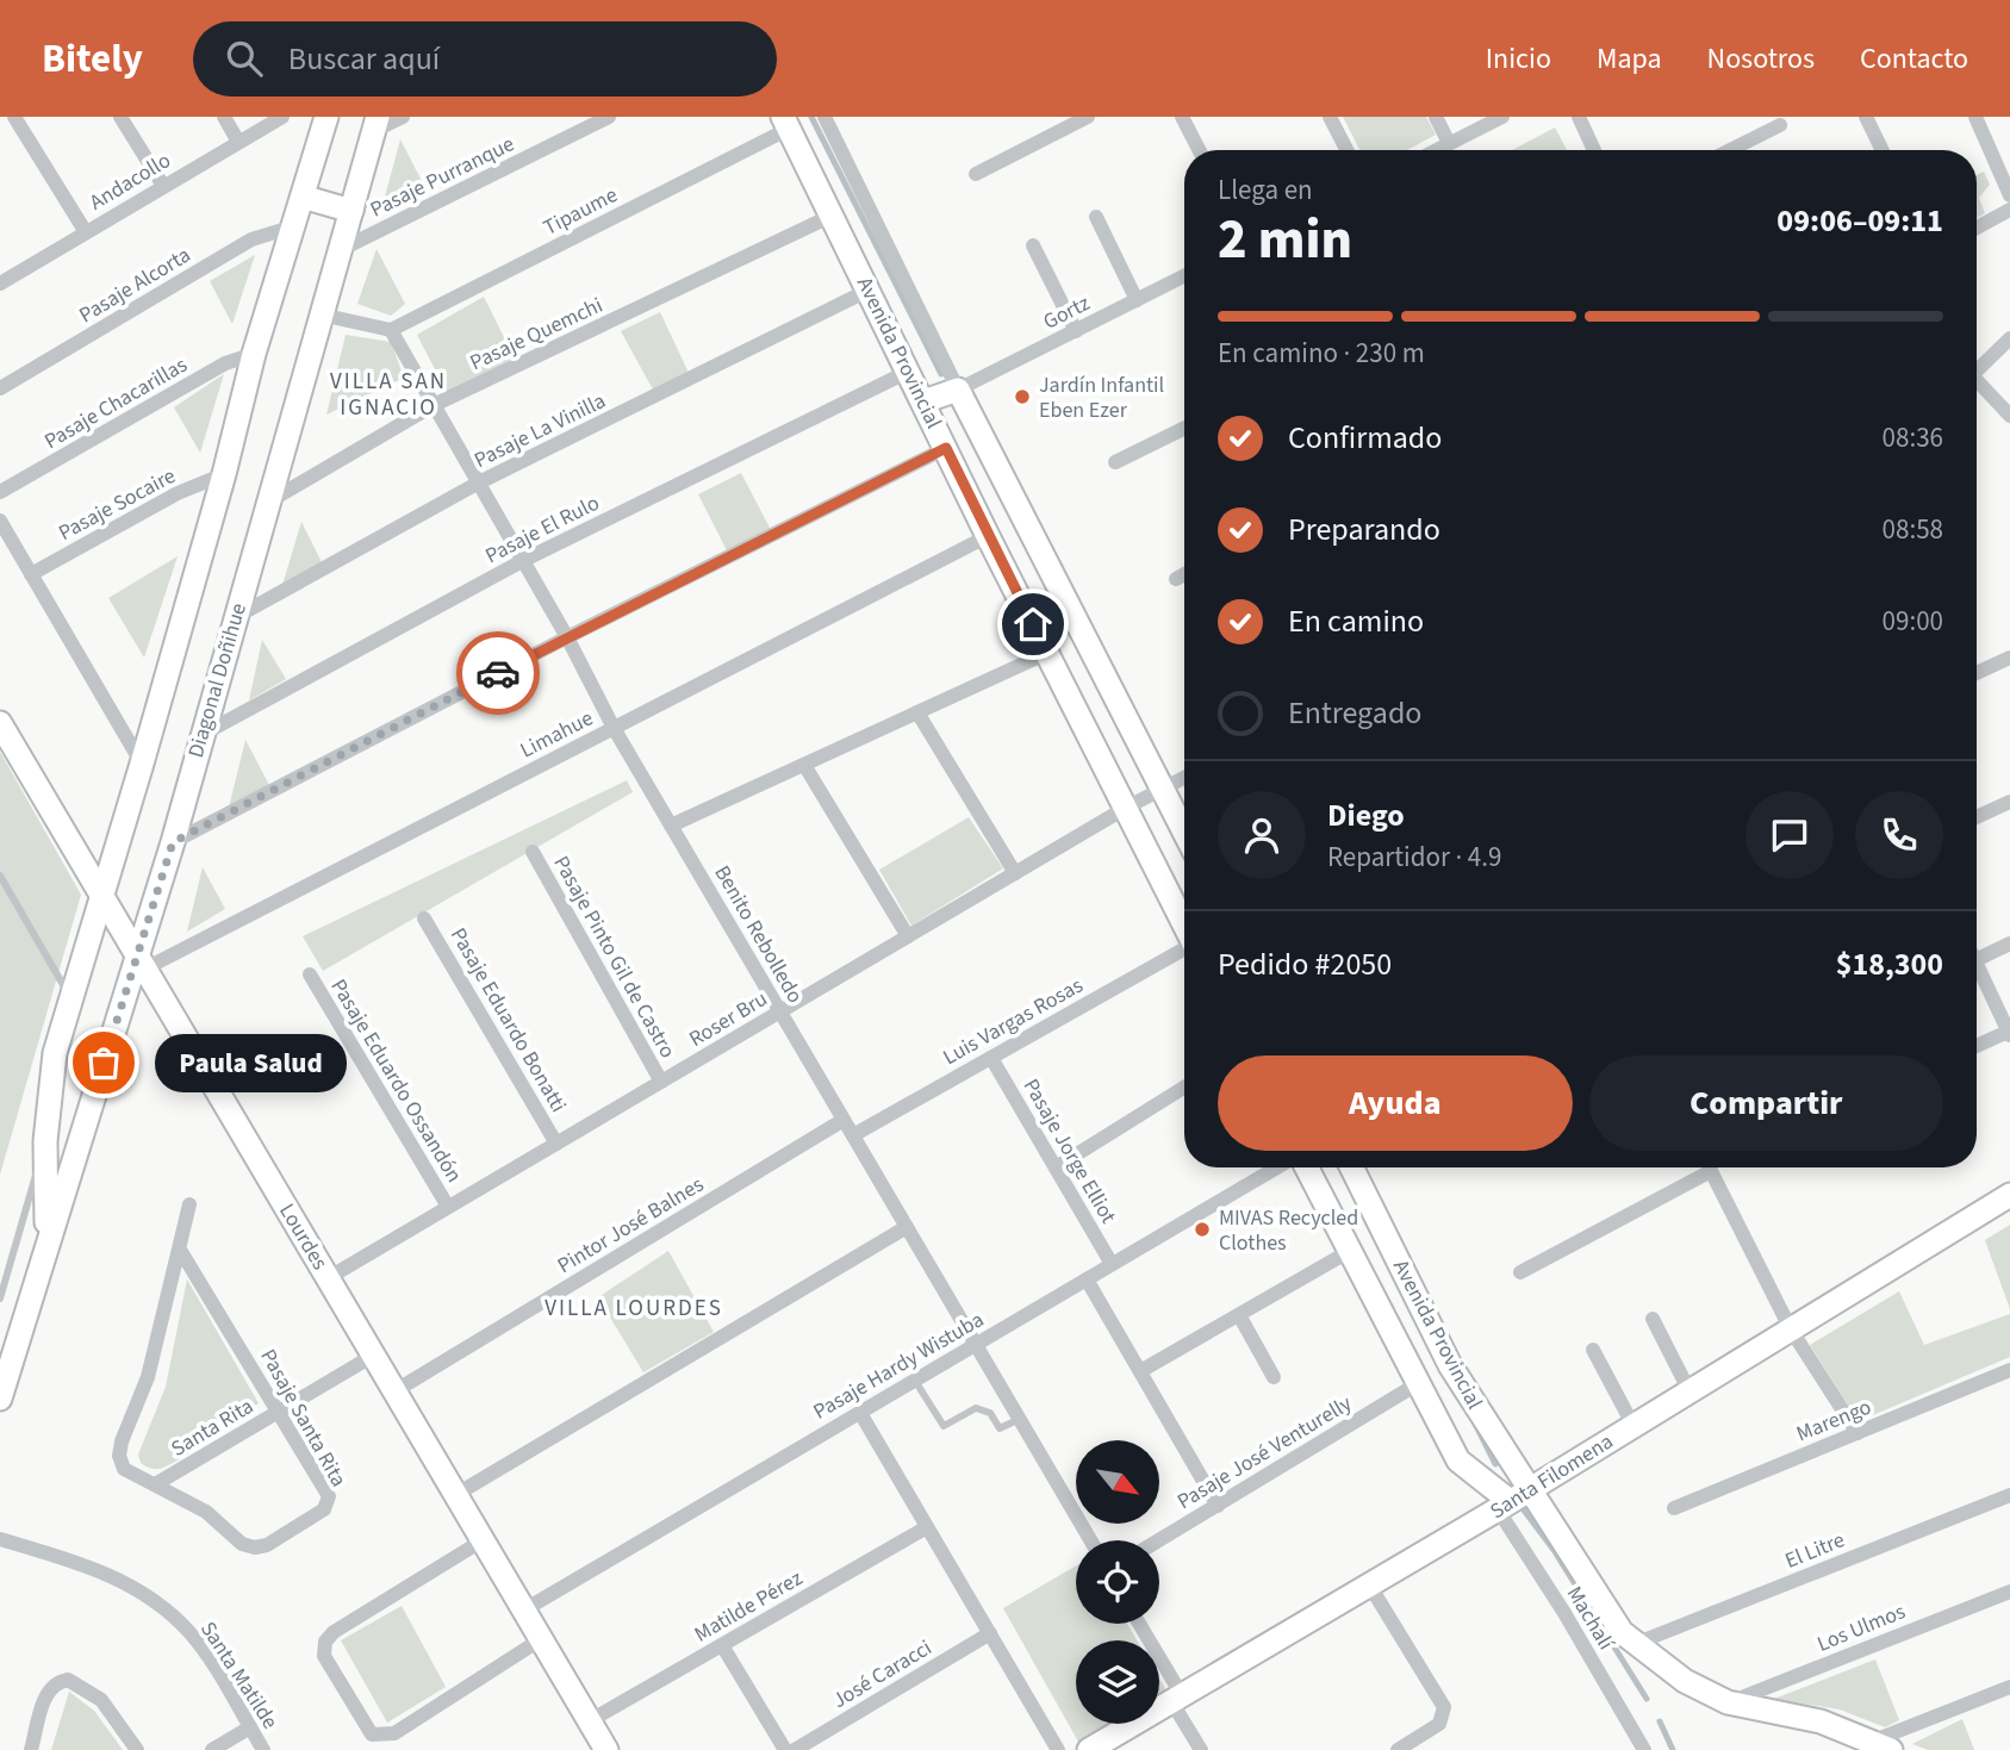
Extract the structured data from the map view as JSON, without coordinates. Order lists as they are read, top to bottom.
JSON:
{
  "streets": {
    "street": [
      "Pasaje Purranque",
      "Andacollo",
      "Tipaume",
      "Pasaje Alcorta",
      "Gortz",
      "Pasaje Quemchi",
      "Avenida Provincial",
      "Pasaje Chacarillas",
      "Pasaje La Vinilla",
      "Pasaje Socaire",
      "Pasaje El Rulo",
      "Diagonal Doñihue",
      "Limahue",
      "Benito Rebolledo",
      "Pasaje Pinto Gil de Castro",
      "Roser Bru",
      "Pasaje Eduardo Bonatti",
      "Luis Vargas Rosas",
      "Pasaje Eduardo Ossandón",
      "Pasaje Jorge Elliot",
      "Pintor José Balnes",
      "Lourdes",
      "Pasaje Hardy Wistuba",
      "Pasaje Santa Rita",
      "Marengo",
      "Santa Rita",
      "Pasaje José Venturelly",
      "Santa Filomena",
      "El Litre",
      "Matilde Pérez",
      "Machalí",
      "Los Ulmos",
      "José Caracci",
      "Santa Matilde"
    ]
  },
  "crossings": [
    ["Pasaje Purranque", "Diagonal Doñihue"],
    ["Tipaume", "Avenida Provincial"],
    ["Tipaume", "Benito Rebolledo"],
    ["Pasaje Alcorta", "Diagonal Doñihue"],
    ["Gortz", "Avenida Provincial"],
    ["Pasaje Quemchi", "Avenida Provincial"],
    ["Pasaje Quemchi", "Diagonal Doñihue"],
    ["Pasaje Quemchi", "Benito Rebolledo"],
    ["Avenida Provincial", "Pasaje La Vinilla"],
    ["Avenida Provincial", "Pasaje El Rulo"],
    ["Avenida Provincial", "Limahue"],
    ["Avenida Provincial", "Roser Bru"],
    ["Avenida Provincial", "Pasaje José Venturelly"],
    ["Avenida Provincial", "Santa Filomena"],
    ["Avenida Provincial", "El Litre"],
    ["Avenida Provincial", "Machalí"],
    ["Avenida Provincial", "Los Ulmos"],
    ["Pasaje Chacarillas", "Diagonal Doñihue"],
    ["Pasaje La Vinilla", "Diagonal Doñihue"],
    ["Pasaje La Vinilla", "Benito Rebolledo"],
    ["Pasaje Socaire", "Diagonal Doñihue"],
    ["Pasaje El Rulo", "Diagonal Doñihue"],
    ["Pasaje El Rulo", "Benito Rebolledo"],
    ["Diagonal Doñihue", "Limahue"],
    ["Diagonal Doñihue", "Lourdes"],
    ["Limahue", "Benito Rebolledo"],
    ["Limahue", "Lourdes"],
    ["Benito Rebolledo", "Roser Bru"],
    ["Benito Rebolledo", "Luis Vargas Rosas"],
    ["Benito Rebolledo", "Pintor José Balnes"],
    ["Benito Rebolledo", "Pasaje Hardy Wistuba"],
    ["Pasaje Pinto Gil de Castro", "Roser Bru"],
    ["Roser Bru", "Pasaje Eduardo Bonatti"],
    ["Roser Bru", "Pasaje Eduardo Ossandón"],
    ["Roser Bru", "Lourdes"],
    ["Luis Vargas Rosas", "Pasaje Jorge Elliot"],
    ["Pasaje Jorge Elliot", "Pasaje Hardy Wistuba"],
    ["Pintor José Balnes", "Lourdes"],
    ["Lourdes", "Pasaje Hardy Wistuba"],
    ["Lourdes", "Santa Rita"],
    ["Lourdes", "Matilde Pérez"],
    ["Pasaje Santa Rita", "Santa Rita"],
    ["Santa Filomena", "Machalí"]
  ],
  "districts": ["VILLA SAN IGNACIO", "VILLA LOURDES"],
  "places": ["Jardín Infantil Eben Ezer", "Paula Salud", "MIVAS Recycled Clothes"],
  "north": "bottom right",
  "page": {
    "header": "Bitely",
    "search": "Buscar aquí",
    "nav": [
      "Inicio",
      "Mapa",
      "Nosotros",
      "Contacto"
    ],
    "heading": ["2 min", "Llega en", "09:06–09:11"],
    "panel": [
      "Diego",
      "Repartidor · 4.9",
      "Pedido #2050",
      "$18,300"
    ],
    "bar": "En camino · 230 m",
    "list": [
      ["Confirmado", "08:36"],
      ["Preparando", "08:58"],
      ["En camino", "09:00"],
      "Entregado"
    ],
    "bubble": "Paula Salud",
    "buttons": ["Ayuda", "Compartir"]
  }
}
